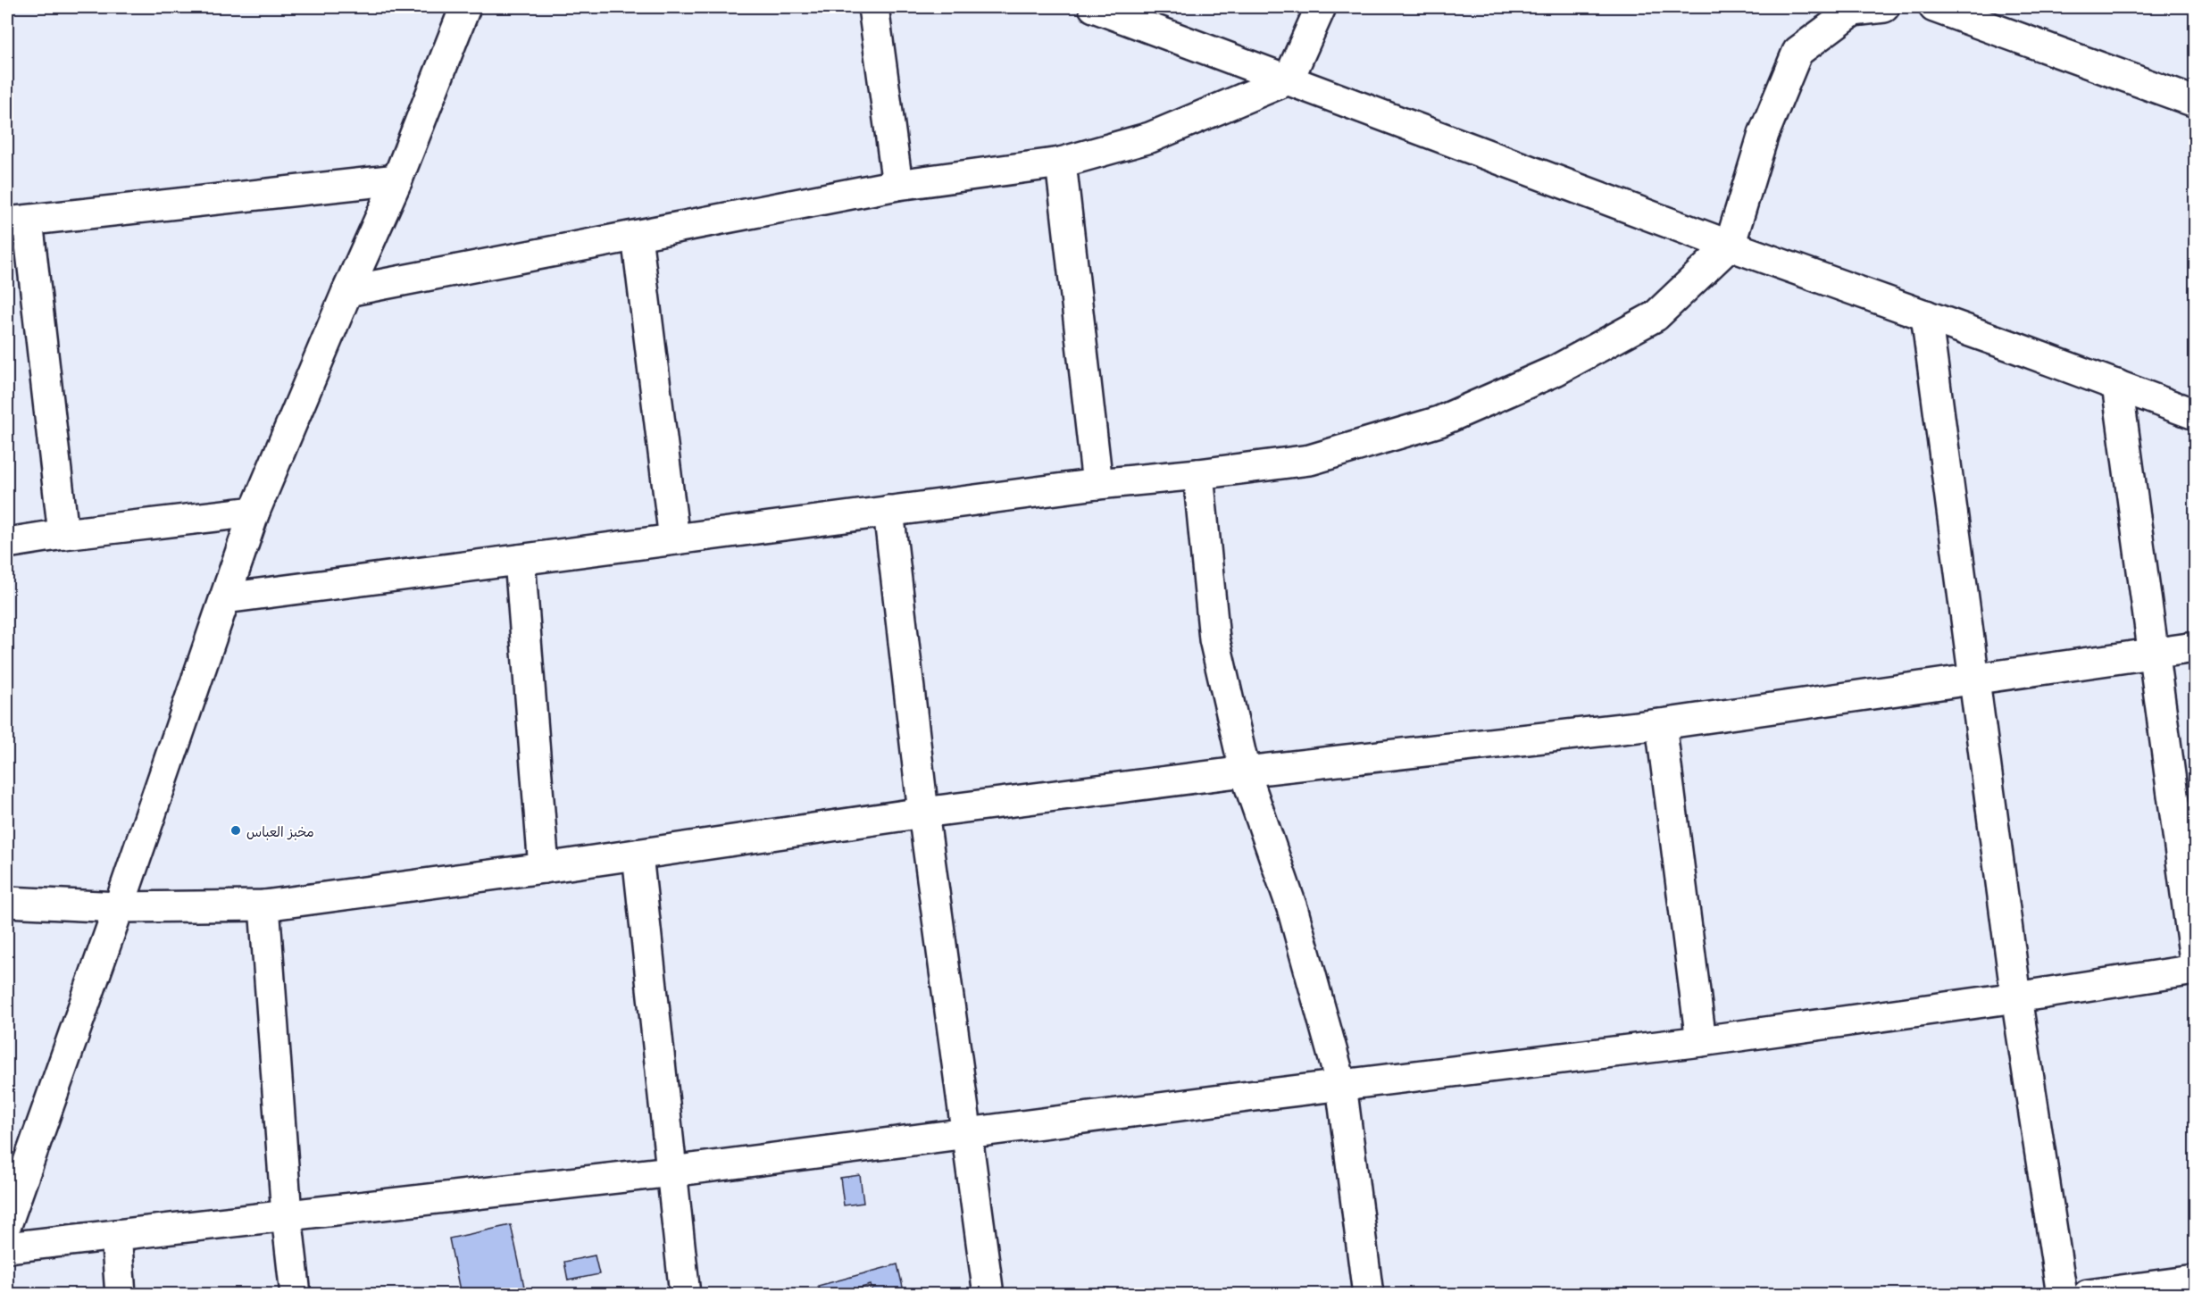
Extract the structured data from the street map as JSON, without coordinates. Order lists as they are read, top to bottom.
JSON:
{
  "places": ["مخبز العباس"]
}
